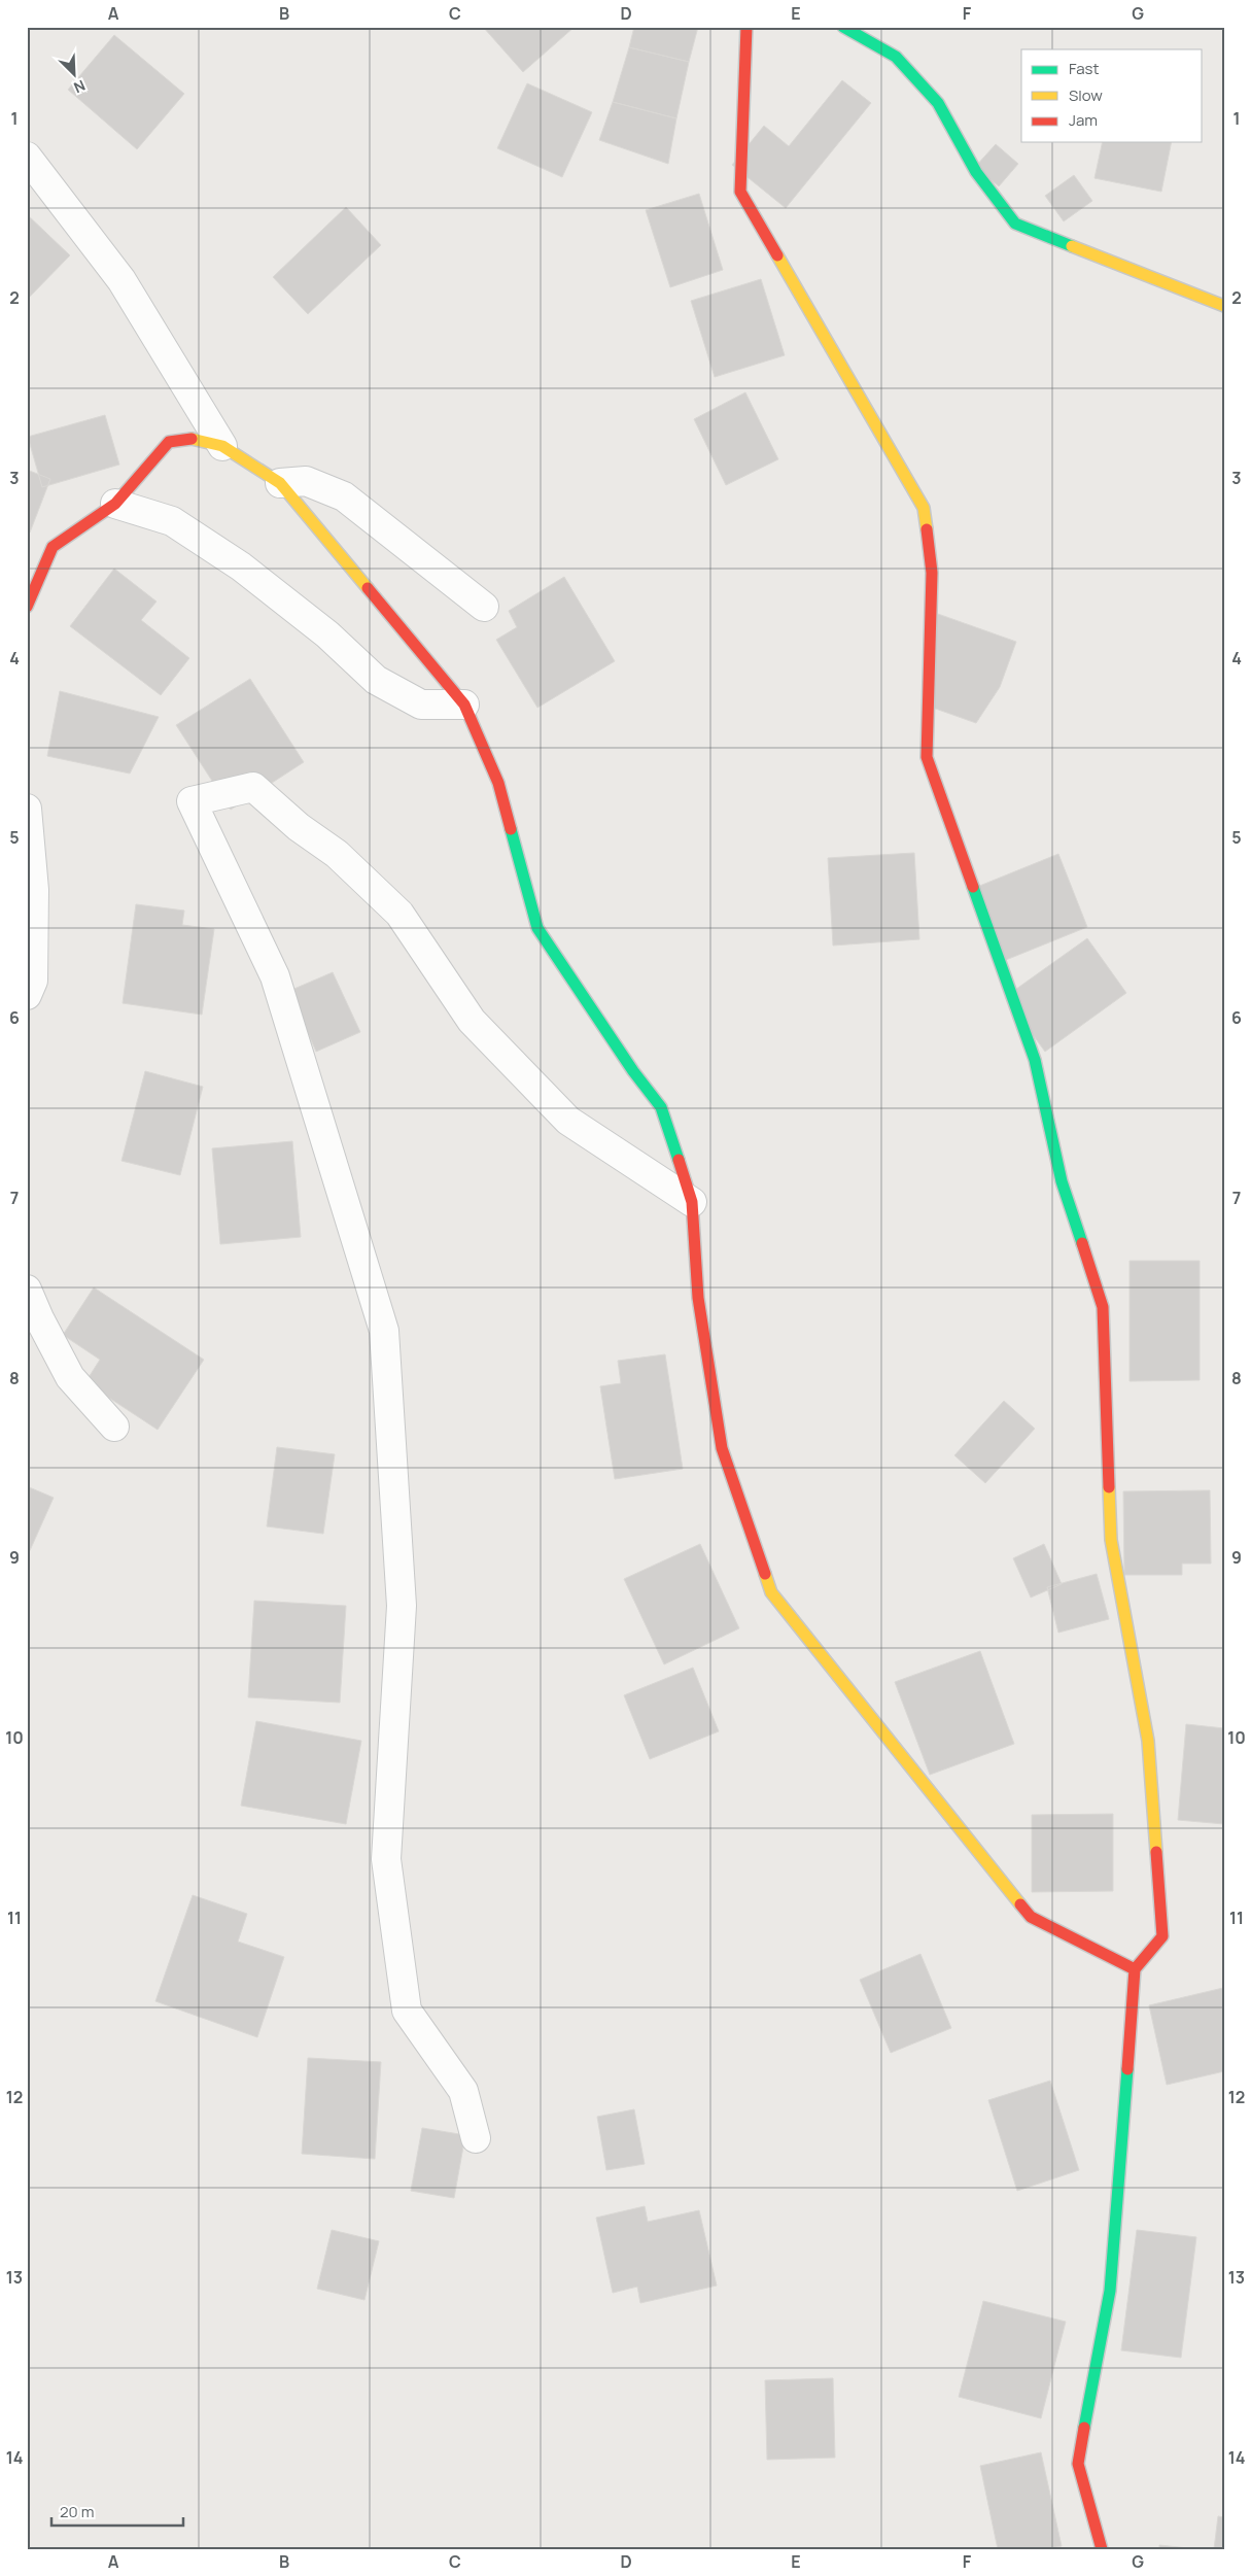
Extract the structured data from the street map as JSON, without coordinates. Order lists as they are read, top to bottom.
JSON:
{
  "legend": ["Fast", "Slow", "Jam"],
  "scale_bar": "20 m",
  "north": "bottom right",
  "grid": {
    "columns": [
      "A",
      "B",
      "C",
      "D",
      "E",
      "F",
      "G"
    ],
    "rows": [
      "1",
      "2",
      "3",
      "4",
      "5",
      "6",
      "7",
      "8",
      "9",
      "10",
      "11",
      "12",
      "13",
      "14"
    ]
  }
}
